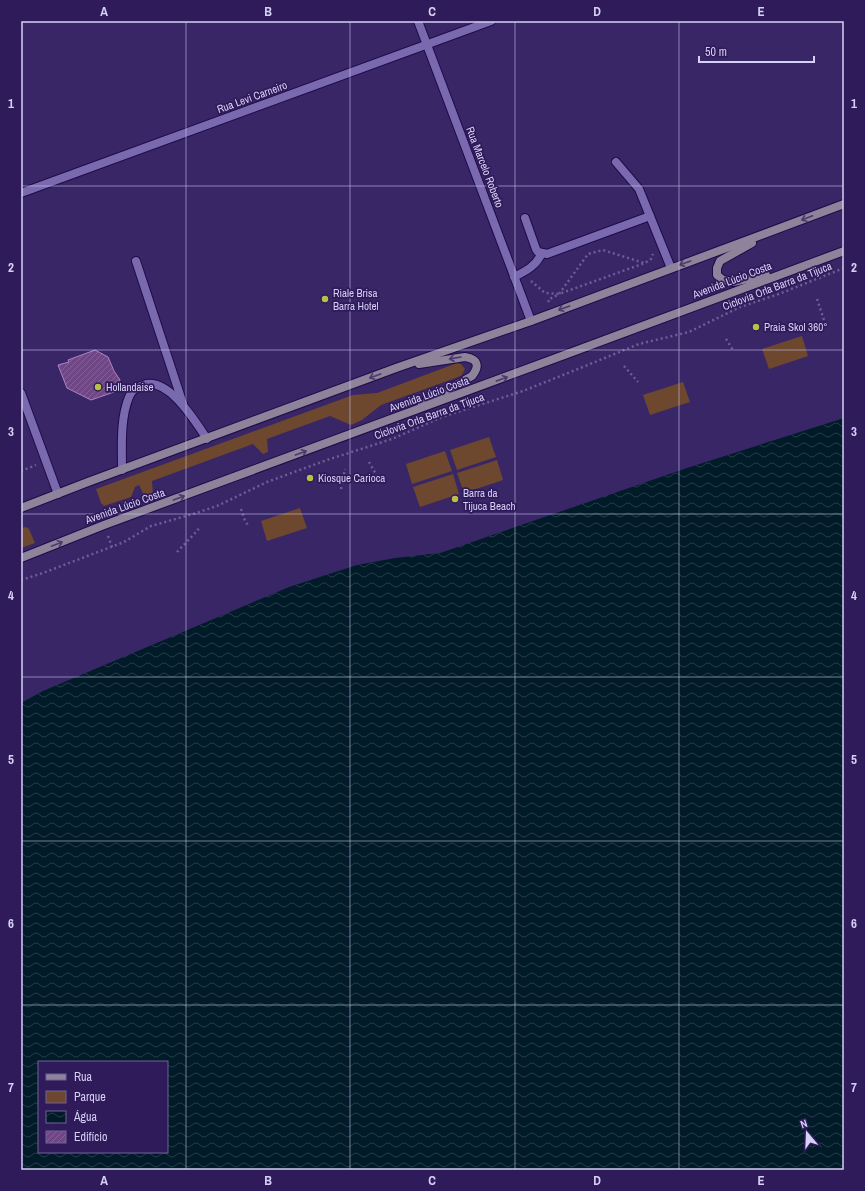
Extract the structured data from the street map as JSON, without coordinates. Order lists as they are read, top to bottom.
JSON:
{
  "streets": {
    "main road": ["Avenida Lúcio Costa"],
    "street": ["Rua Levi Carneiro", "Rua Marcelo Roberto"],
    "path": ["Ciclovia Orla Barra da Tijuca"]
  },
  "crossings": [
    ["Rua Levi Carneiro", "Rua Marcelo Roberto"]
  ],
  "places": [
    "Riale Brisa Barra Hotel",
    "Praia Skol 360°",
    "Hollandaise",
    "Kiosque Carioca",
    "Barra da Tijuca Beach"
  ],
  "legend": [
    "Rua",
    "Parque",
    "Água",
    "Edifício"
  ],
  "scale_bar": "50 m",
  "north": "top",
  "grid": {
    "columns": [
      "A",
      "B",
      "C",
      "D",
      "E"
    ],
    "rows": [
      "1",
      "2",
      "3",
      "4",
      "5",
      "6",
      "7"
    ]
  }
}
